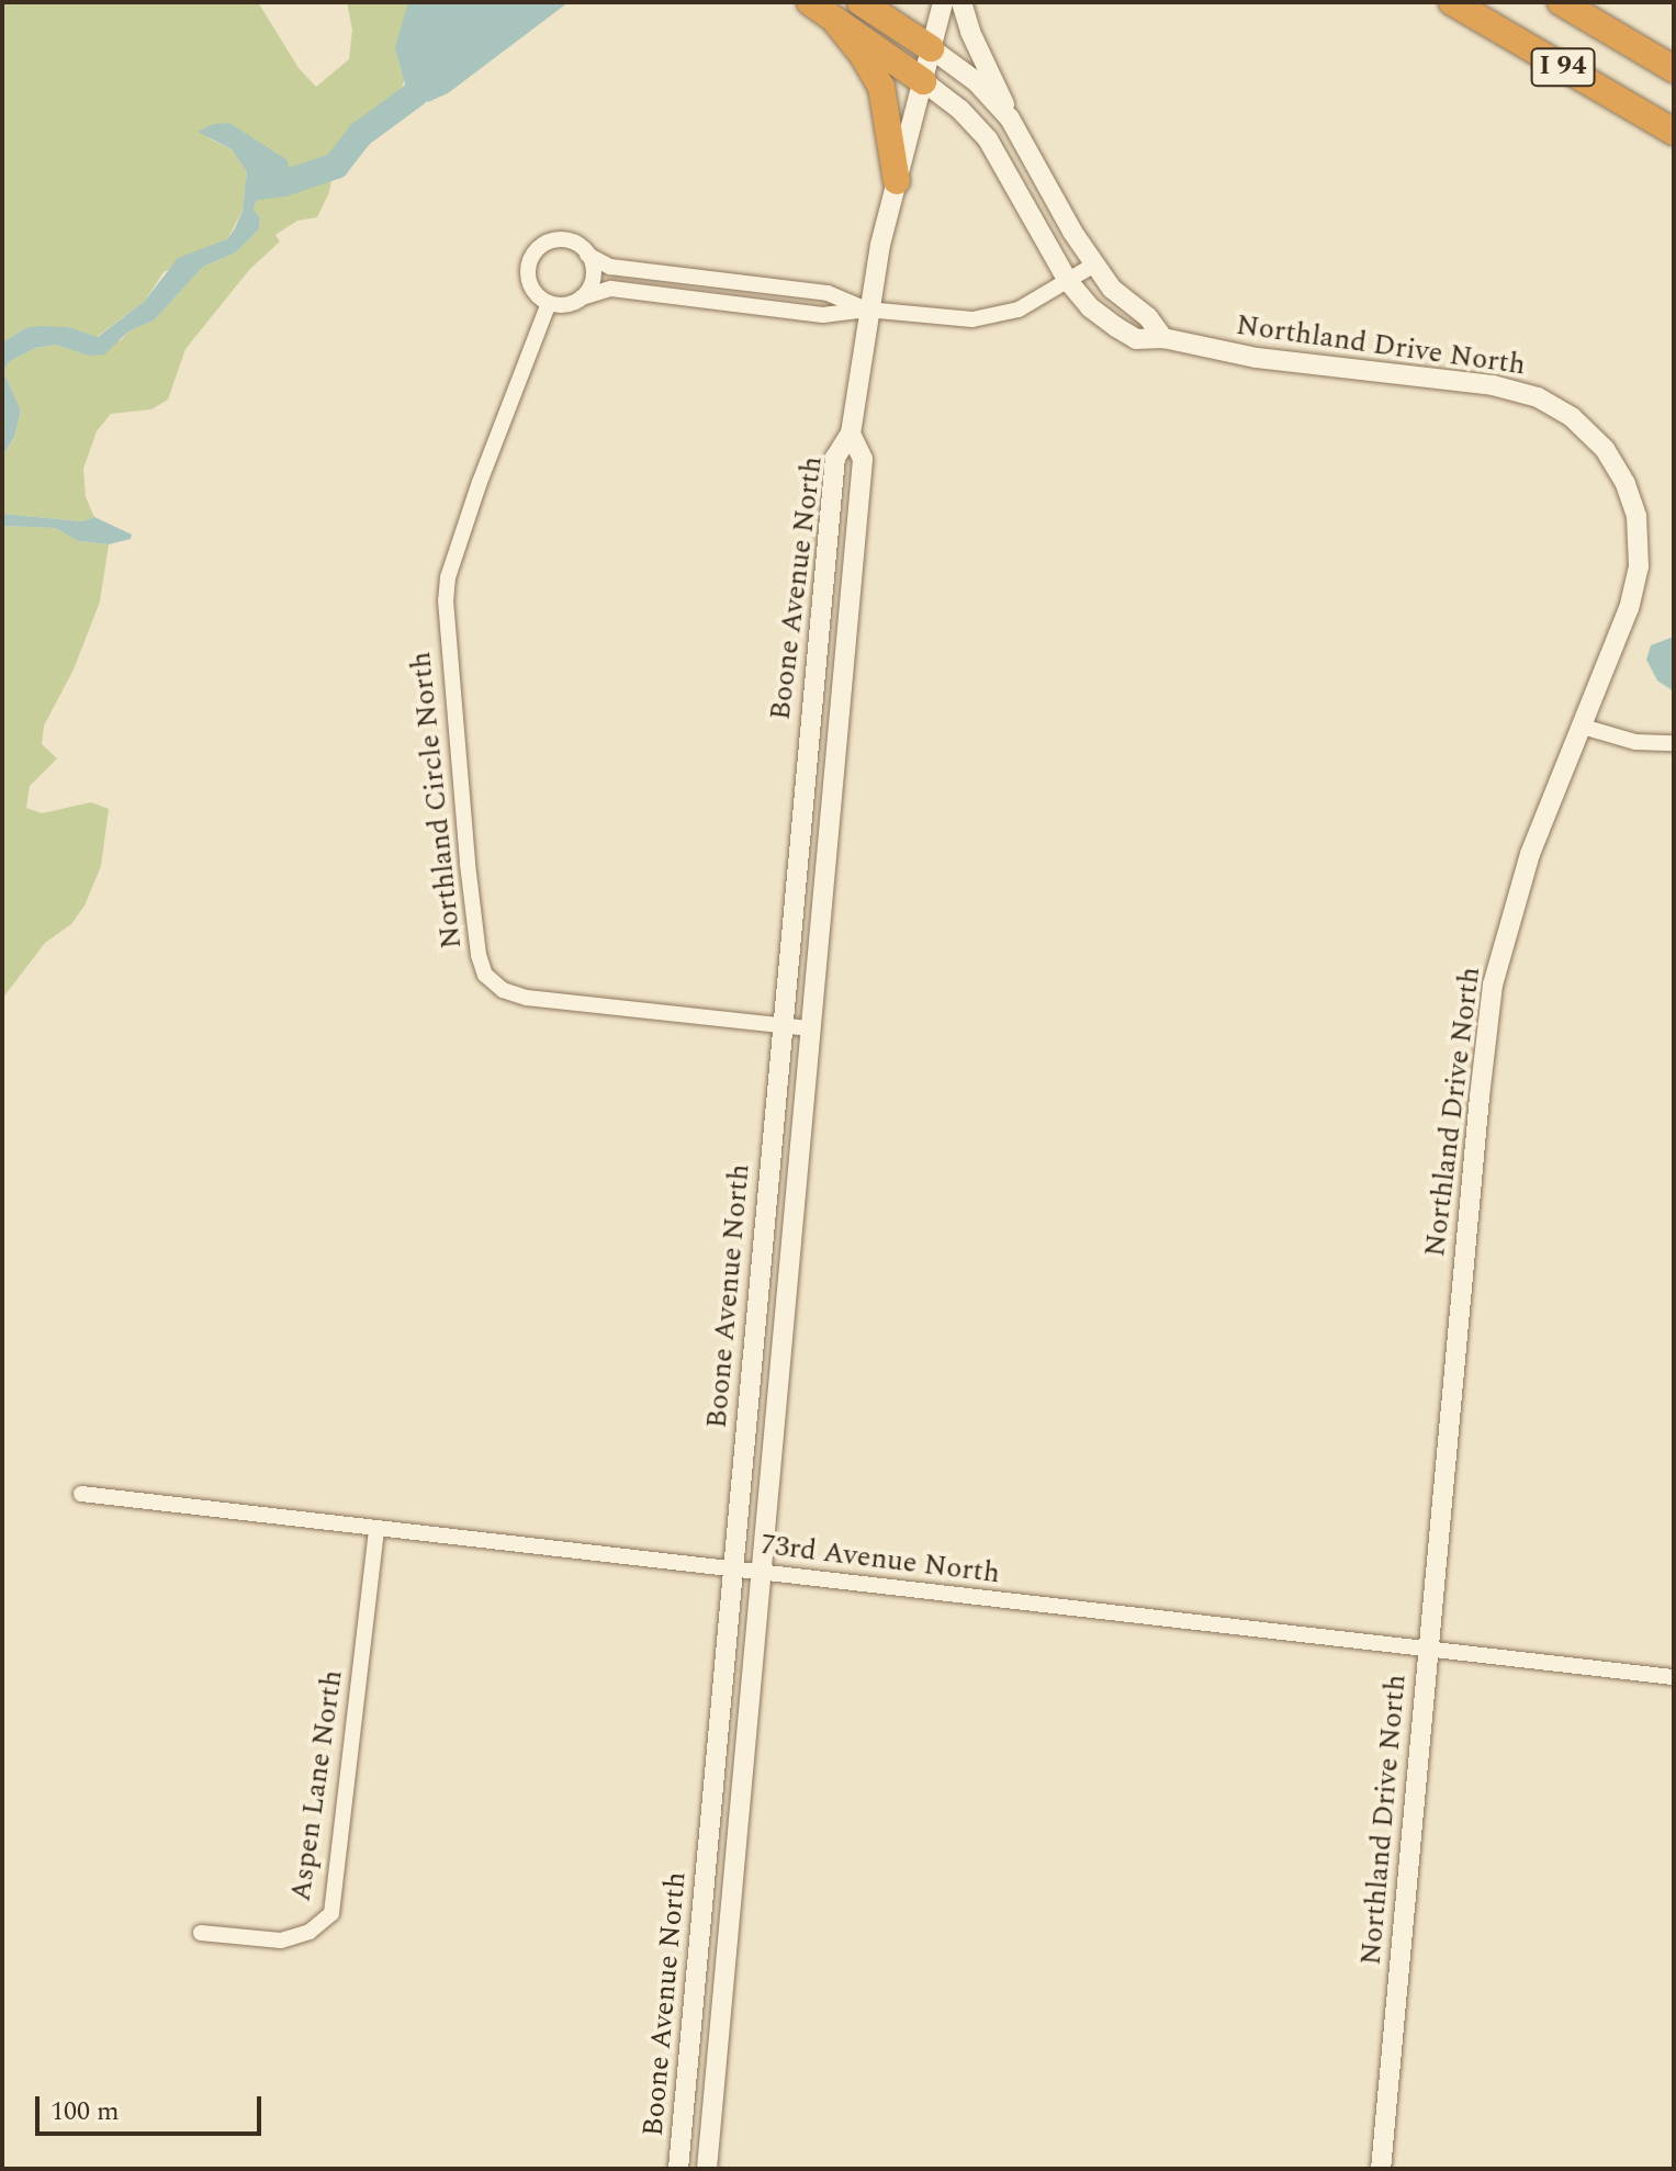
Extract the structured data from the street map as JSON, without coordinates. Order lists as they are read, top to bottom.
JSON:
{
  "streets": {
    "highway": ["I 94"],
    "street": [
      "Northland Drive North",
      "Boone Avenue North",
      "Northland Circle North",
      "73rd Avenue North",
      "Aspen Lane North"
    ]
  },
  "crossings": [
    ["Northland Drive North", "Boone Avenue North"],
    ["Northland Drive North", "73rd Avenue North"],
    ["Boone Avenue North", "Northland Circle North"],
    ["Boone Avenue North", "73rd Avenue North"],
    ["73rd Avenue North", "Aspen Lane North"]
  ],
  "scale_bar": "100 m"
}
